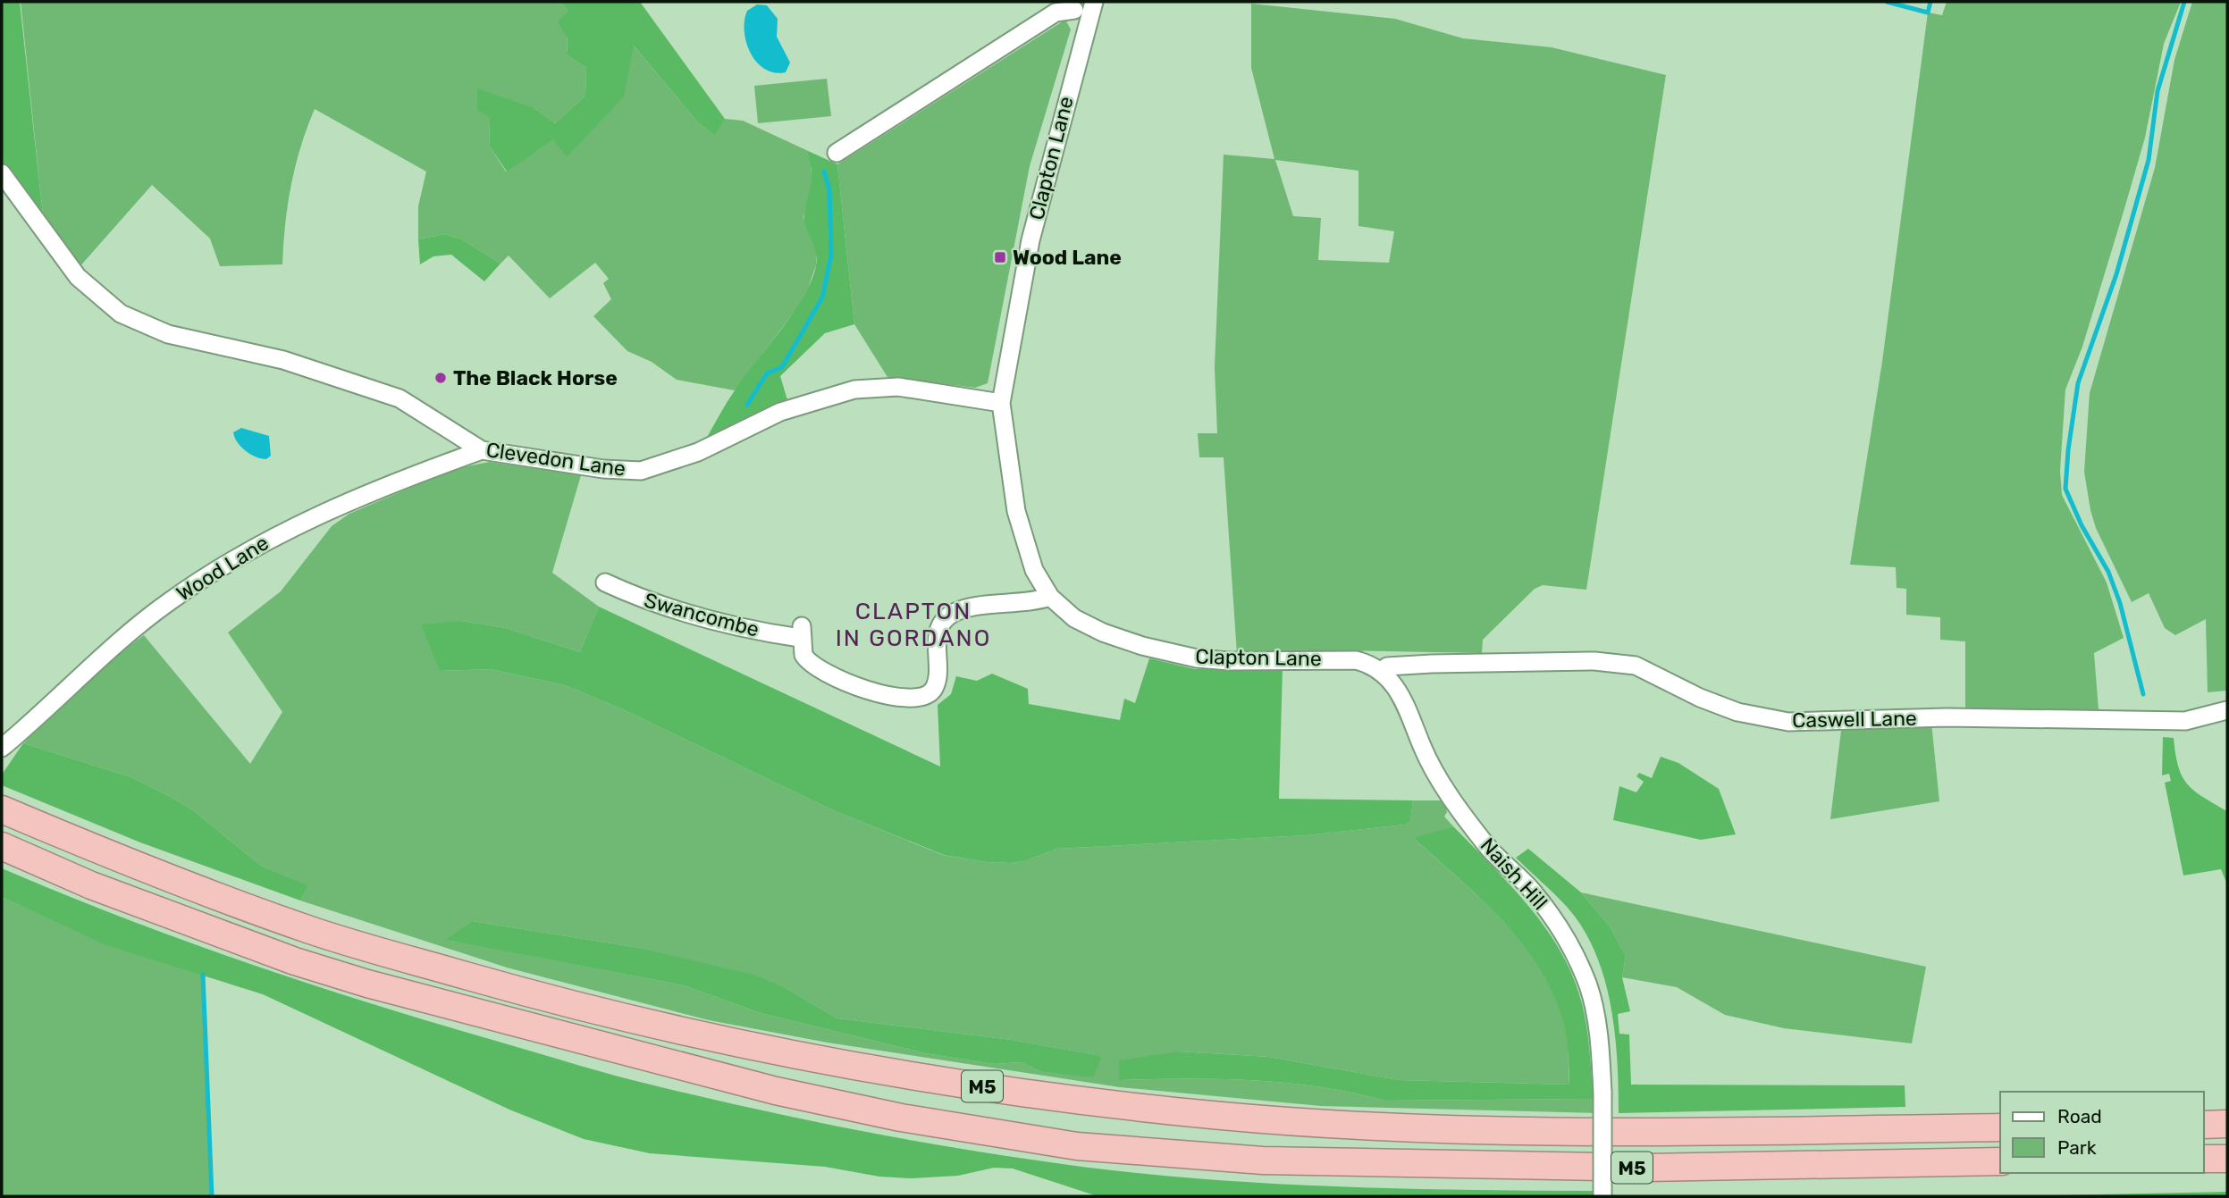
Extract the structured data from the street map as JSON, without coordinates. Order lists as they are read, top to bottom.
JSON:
{
  "streets": {
    "highway": ["M5"],
    "street": [
      "Clapton Lane",
      "Clevedon Lane",
      "Wood Lane",
      "Swancombe",
      "Caswell Lane",
      "Naish Hill"
    ]
  },
  "crossings": [
    ["Clapton Lane", "Clevedon Lane"],
    ["Clapton Lane", "Swancombe"],
    ["Clapton Lane", "Caswell Lane"],
    ["Clapton Lane", "Naish Hill"],
    ["Clevedon Lane", "Wood Lane"],
    ["Caswell Lane", "Naish Hill"]
  ],
  "districts": ["CLAPTON IN GORDANO"],
  "places": {
    "transit": ["Wood Lane"],
    "other": ["The Black Horse"]
  },
  "legend": ["Road", "Park"]
}
